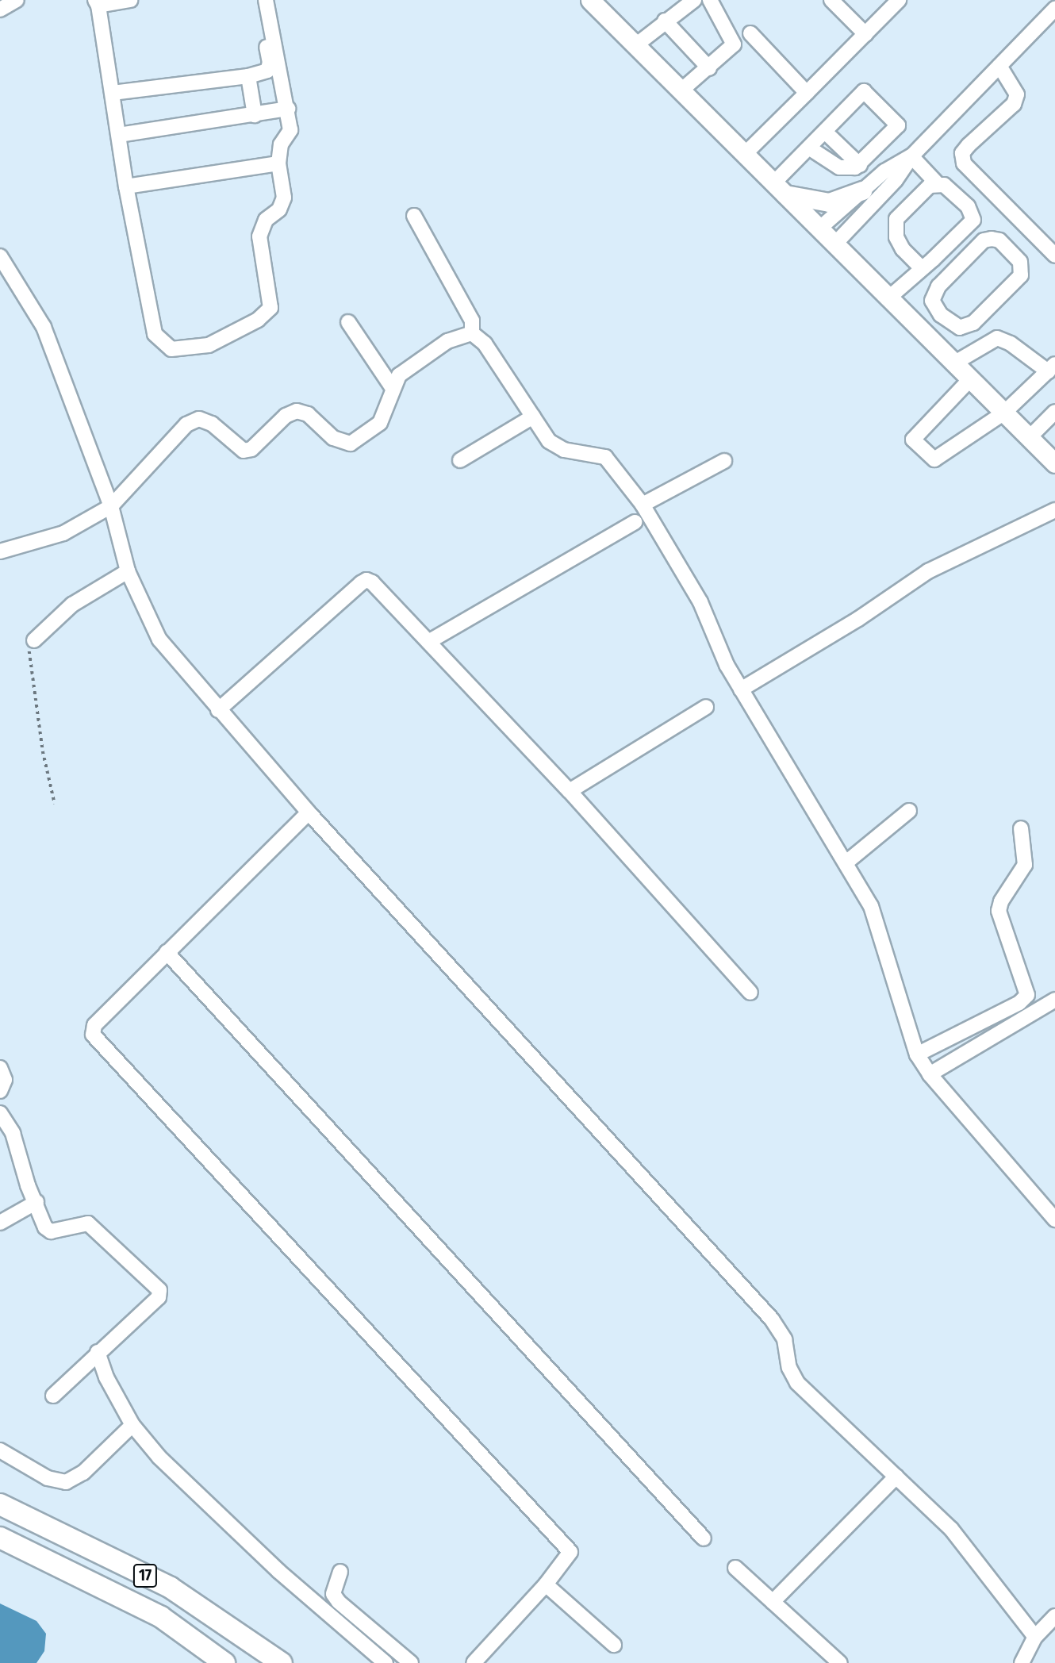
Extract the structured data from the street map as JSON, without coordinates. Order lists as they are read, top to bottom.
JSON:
{
  "streets": {
    "highway": ["17"]
  }
}
